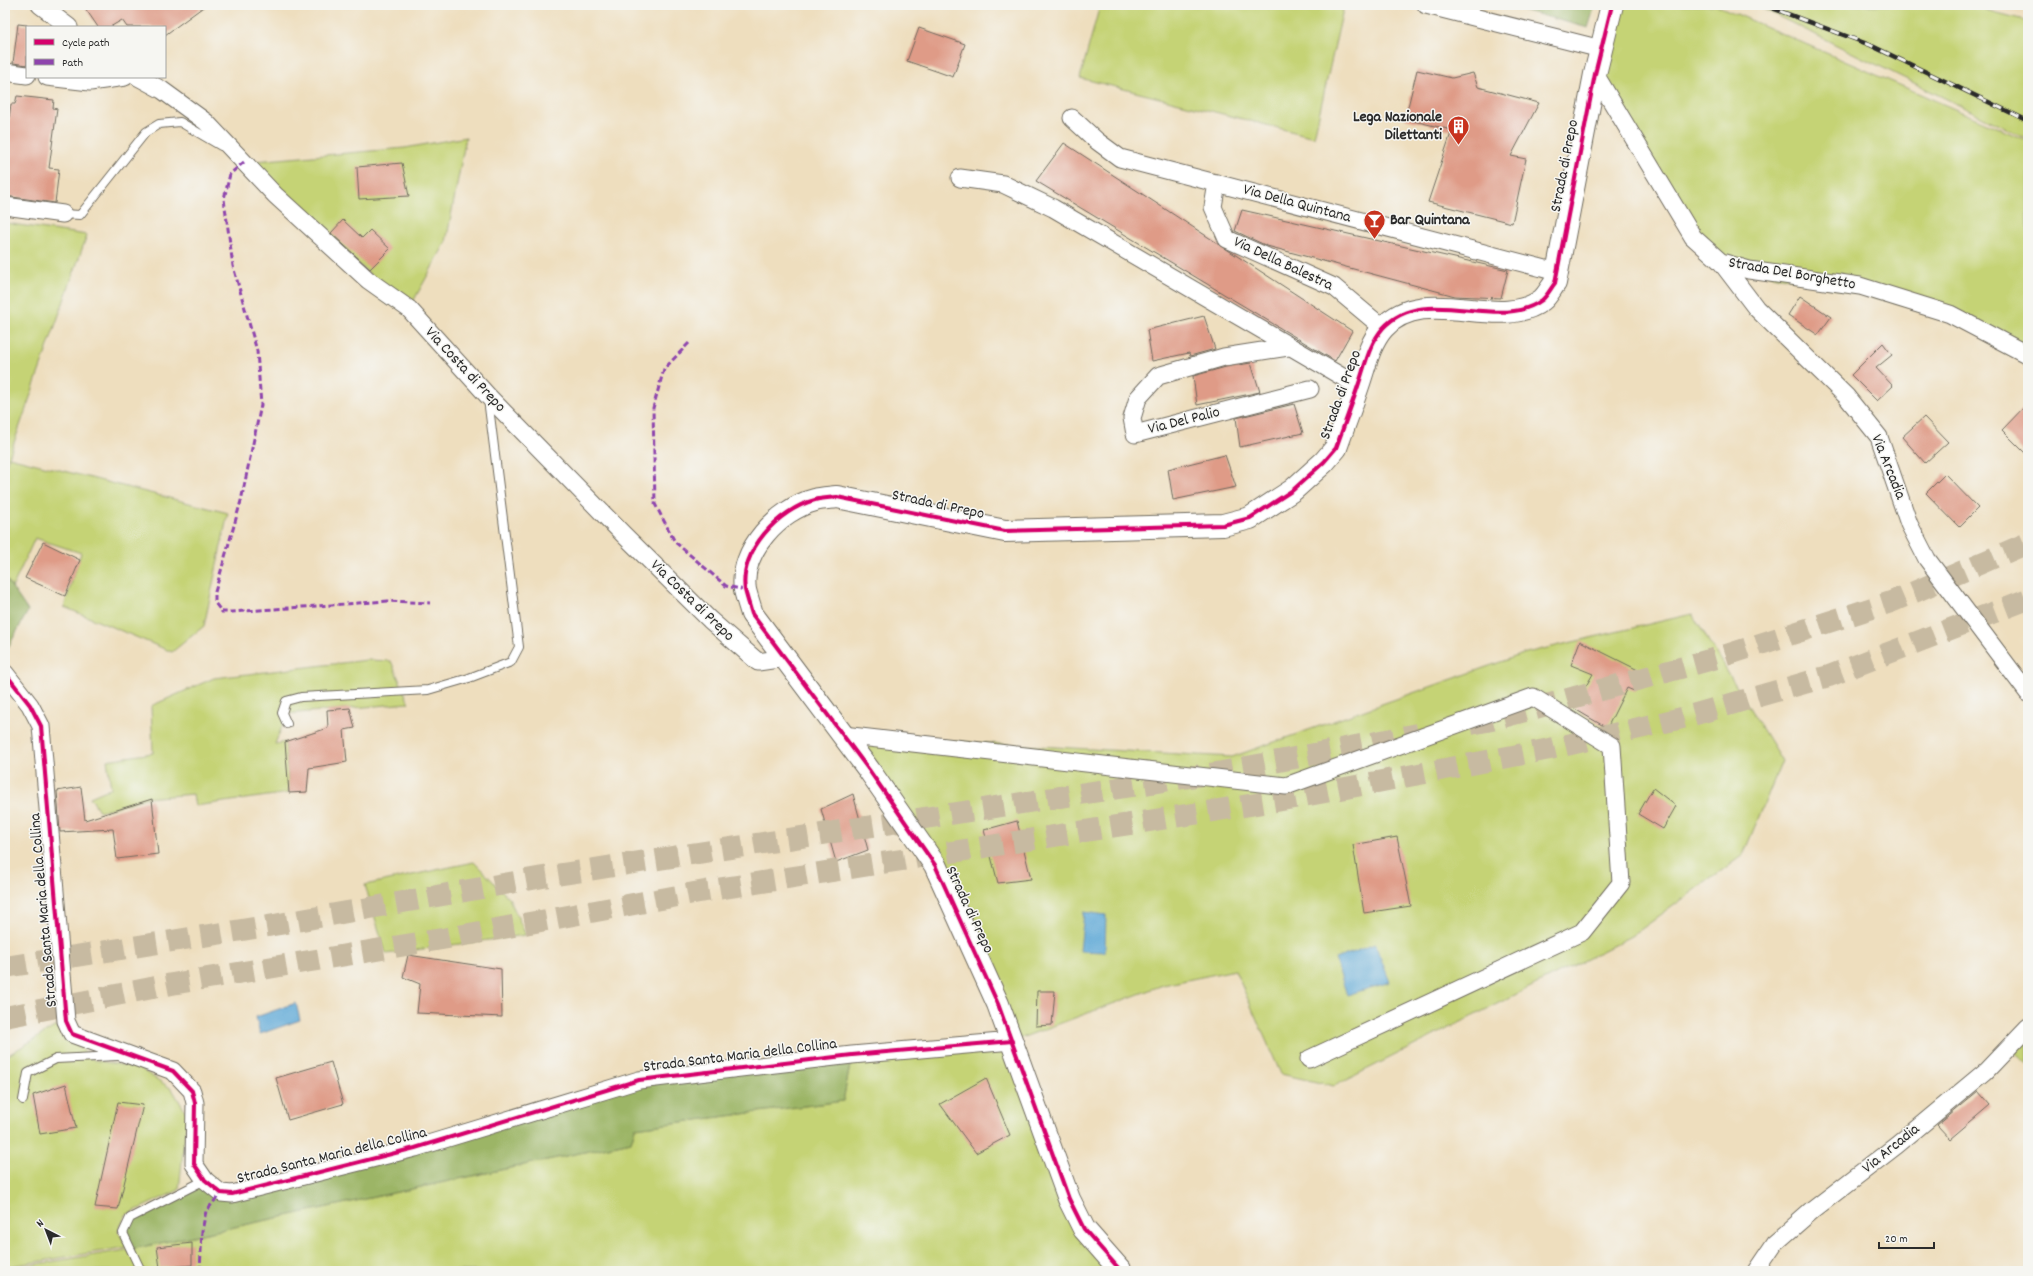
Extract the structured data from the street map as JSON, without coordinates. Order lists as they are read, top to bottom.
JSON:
{
  "streets": {
    "street": [
      "Strada di Prepo",
      "Via Della Quintana",
      "Via Della Balestra",
      "Strada Del Borghetto",
      "Via Costa di Prepo",
      "Via Del Palio",
      "Via Arcadia",
      "Strada Santa Maria della Collina"
    ]
  },
  "crossings": [
    ["Strada di Prepo", "Via Della Quintana"],
    ["Strada di Prepo", "Via Della Balestra"],
    ["Strada di Prepo", "Strada Del Borghetto"],
    ["Strada di Prepo", "Via Costa di Prepo"],
    ["Strada di Prepo", "Strada Santa Maria della Collina"],
    ["Via Della Quintana", "Via Della Balestra"],
    ["Strada Del Borghetto", "Via Arcadia"]
  ],
  "places": {
    "building": ["Lega Nazionale Dilettanti"],
    "bar": ["Bar Quintana"]
  },
  "legend": ["Cycle path", "Path"],
  "scale_bar": "20 m",
  "north": "top left"
}
